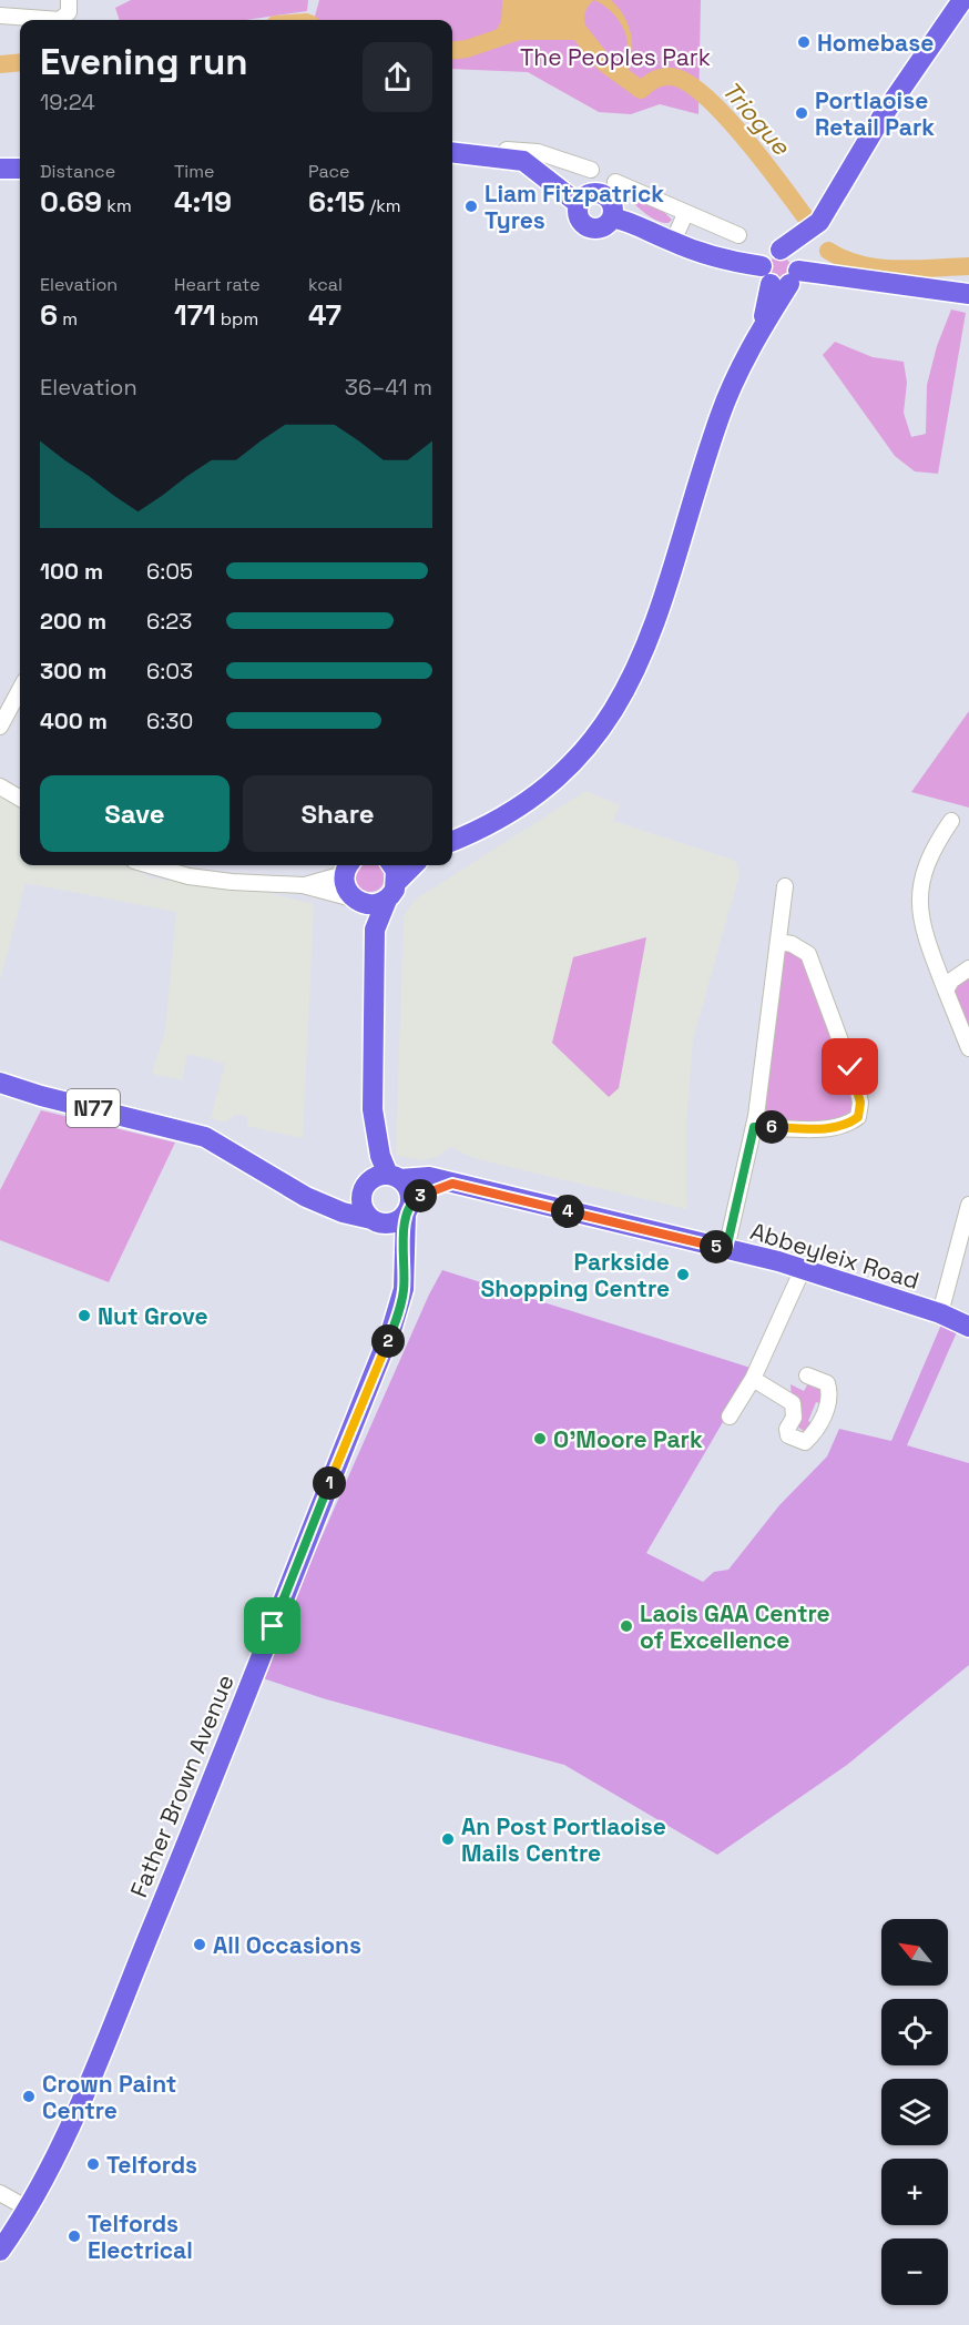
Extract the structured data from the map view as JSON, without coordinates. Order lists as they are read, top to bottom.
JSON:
{
  "streets": {
    "main road": ["N77", "Abbeyleix Road", "Father Brown Avenue"]
  },
  "crossings": [
    ["N77", "Abbeyleix Road"],
    ["N77", "Father Brown Avenue"],
    ["Abbeyleix Road", "Father Brown Avenue"]
  ],
  "water": ["Triogue"],
  "parks": ["The Peoples Park"],
  "places": [
    "Homebase",
    "Portlaoise Retail Park",
    "Liam Fitzpatrick Tyres",
    "Parkside Shopping Centre",
    "Nut Grove",
    "O'Moore Park",
    "Laois GAA Centre of Excellence",
    "An Post Portlaoise Mails Centre",
    "All Occasions",
    "Crown Paint Centre",
    "Telfords",
    "Telfords Electrical"
  ],
  "north": "top left",
  "page": {
    "heading": ["Evening run", "19:24"],
    "stats": [
      ["Distance", "0.69 km"],
      ["Time", "4:19"],
      ["Pace", "6:15 /km"],
      ["Elevation", "6 m"],
      ["Heart rate", "171 bpm"],
      ["kcal", "47"]
    ],
    "chart": ["Elevation", "36–41 m"],
    "list": [
      {
        "name": "100 m",
        "note": "6:05"
      },
      {
        "name": "200 m",
        "note": "6:23"
      },
      {
        "name": "300 m",
        "note": "6:03"
      },
      {
        "name": "400 m",
        "note": "6:30"
      }
    ],
    "buttons": ["Save", "Share"],
    "pins": [
      "6",
      "3",
      "4",
      "5",
      "2",
      "1"
    ],
    "map_buttons": ["+", "−"]
  }
}
